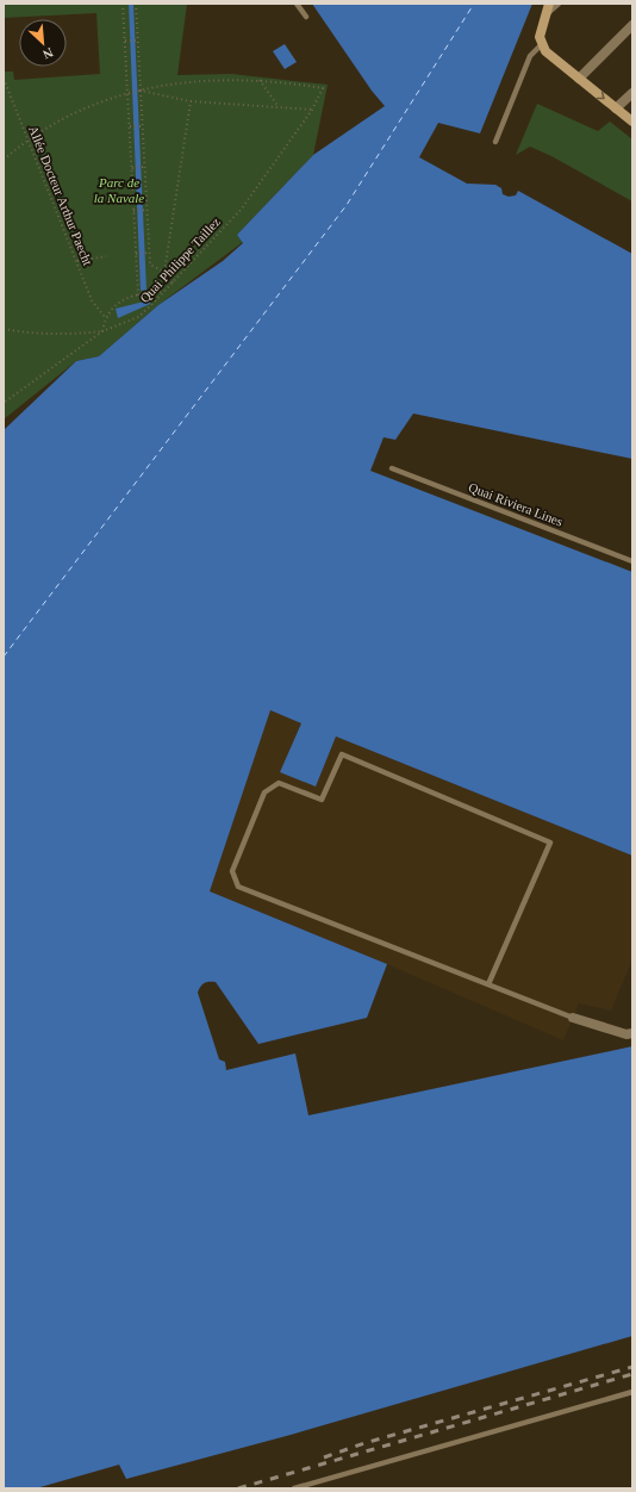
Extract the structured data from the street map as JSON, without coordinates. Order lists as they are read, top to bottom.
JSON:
{
  "streets": {
    "lane": ["Quai Riviera Lines"],
    "path": ["Allée Docteur Arthur Paecht", "Quai Philippe Taillez"]
  },
  "parks": ["Parc de la Navale"],
  "north": "bottom right"
}
